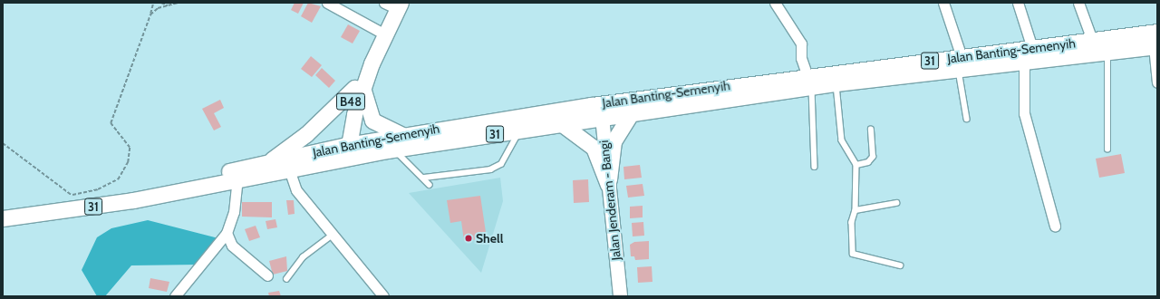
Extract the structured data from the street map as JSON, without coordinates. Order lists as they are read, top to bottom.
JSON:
{
  "streets": {
    "main road": [
      "Jalan Banting-Semenyih",
      "31",
      "B48",
      "Jalan Jenderam - Bangi"
    ]
  },
  "crossings": [
    ["Jalan Banting-Semenyih", "B48"],
    ["Jalan Banting-Semenyih", "Jalan Jenderam - Bangi"]
  ],
  "places": ["Shell"]
}
